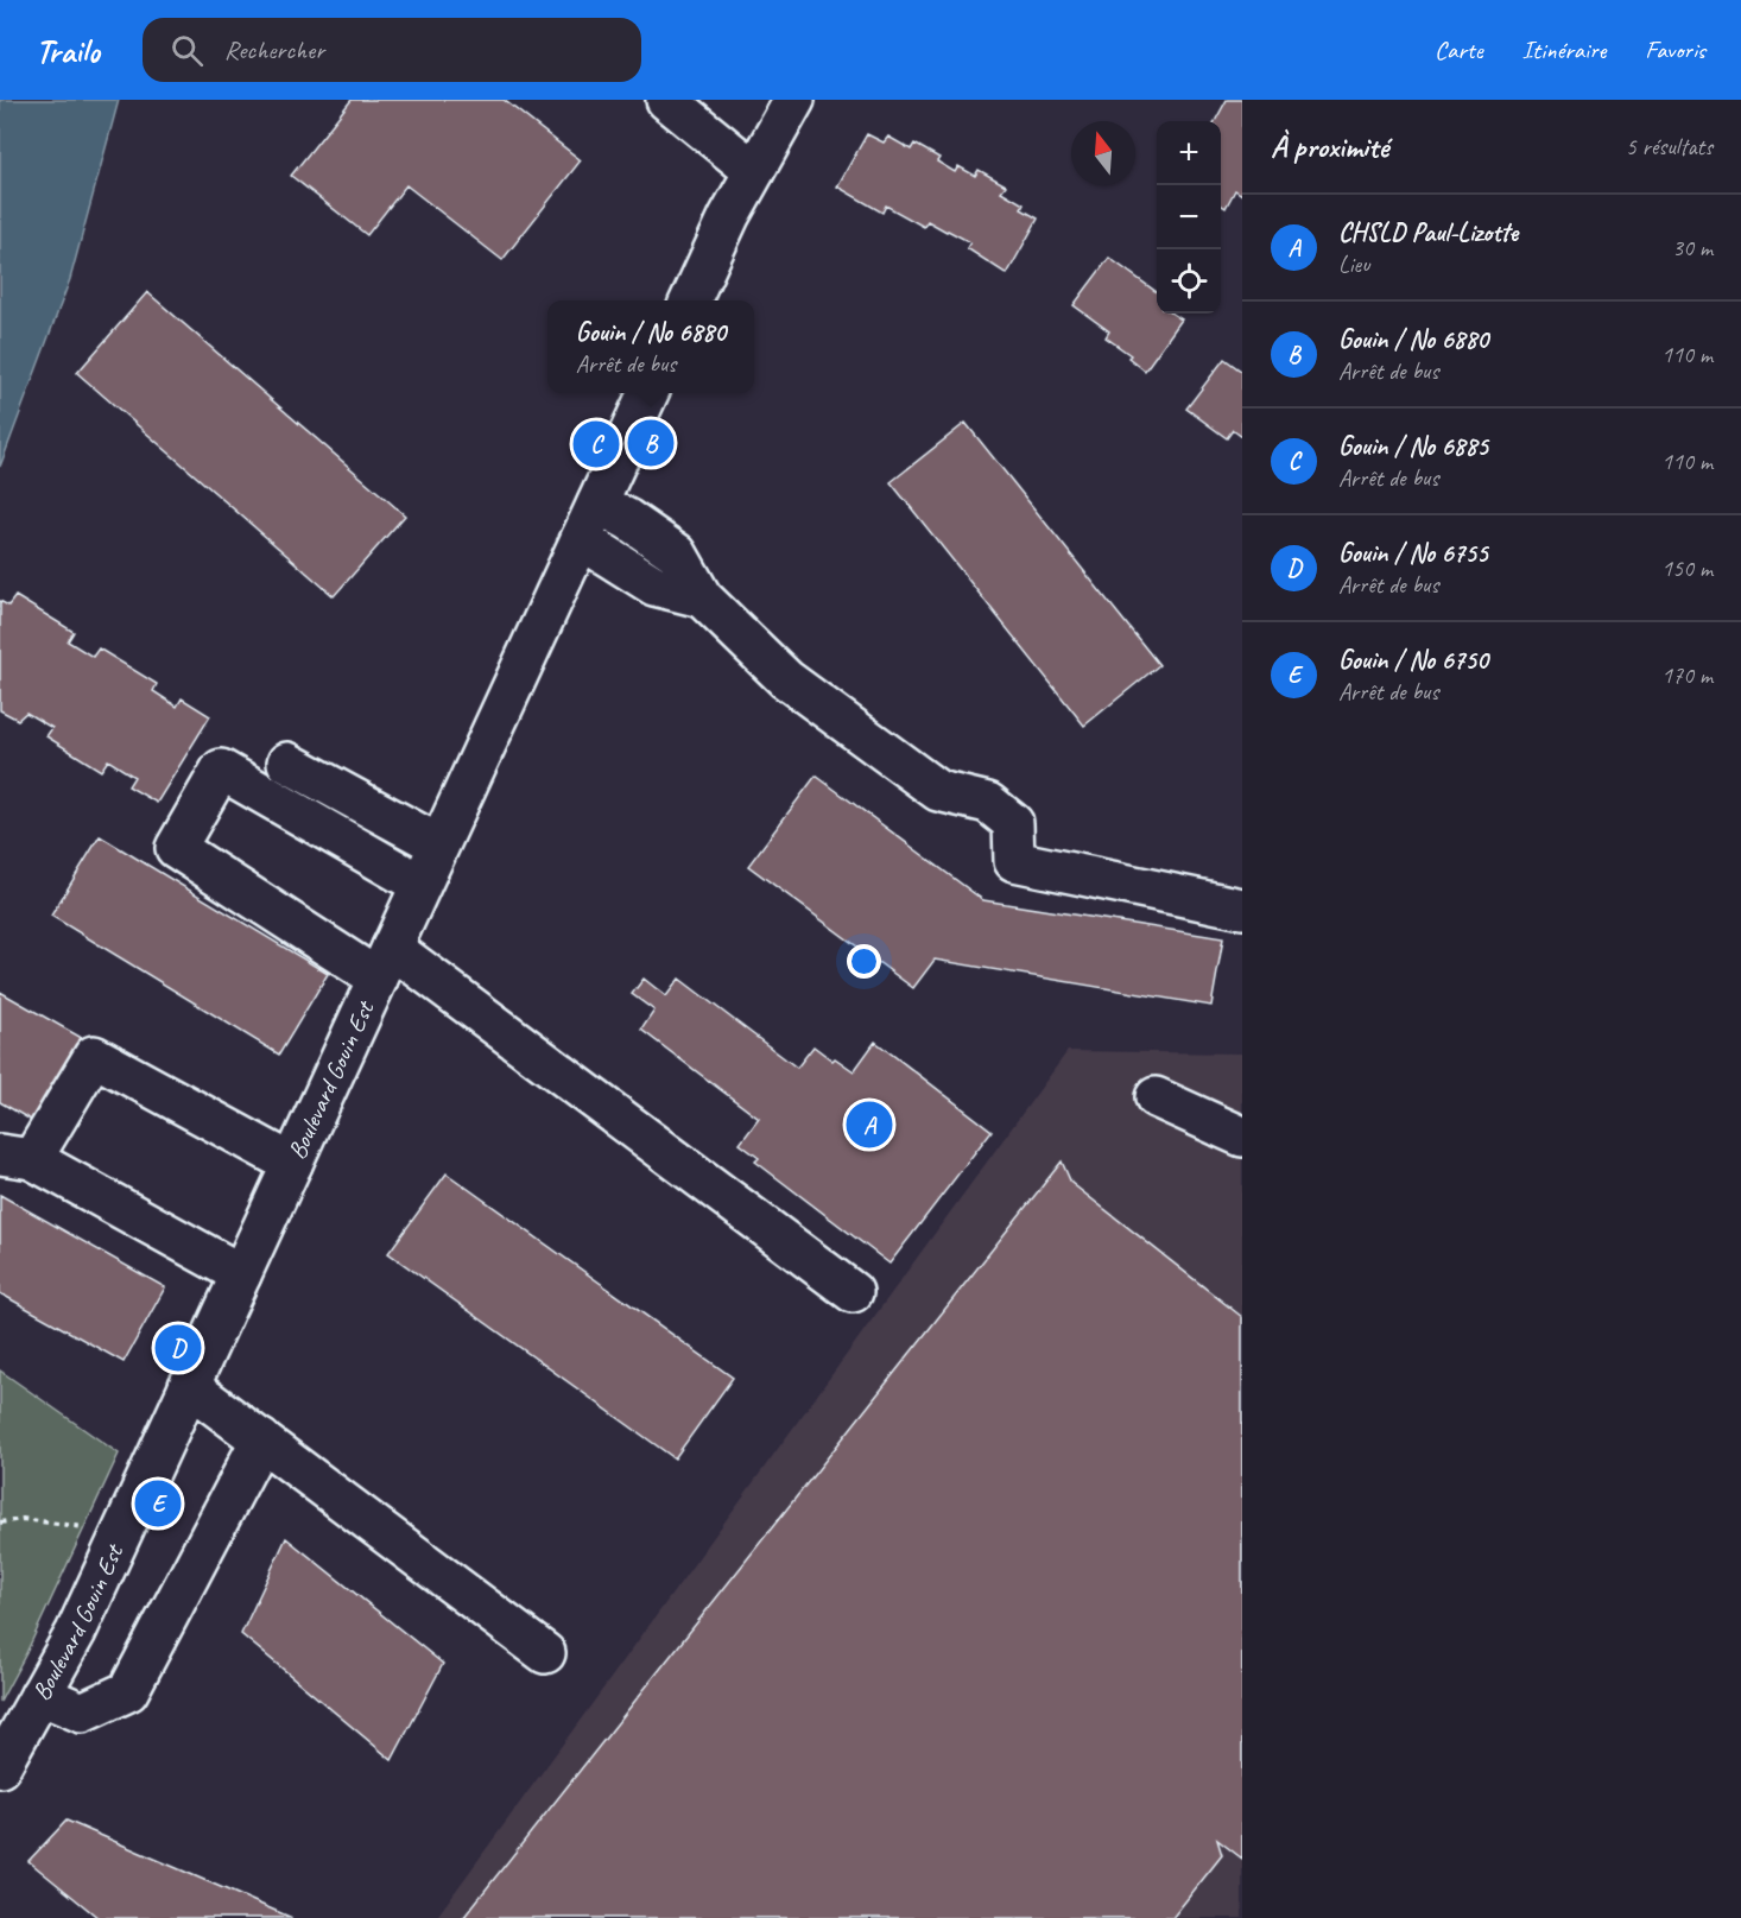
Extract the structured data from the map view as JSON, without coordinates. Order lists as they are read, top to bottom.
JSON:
{
  "streets": {
    "street": ["Boulevard Gouin Est"]
  },
  "north": "top",
  "page": {
    "header": "Trailo",
    "search": "Rechercher",
    "nav": ["Carte", "Itinéraire", "Favoris"],
    "heading": ["À proximité", "5 résultats"],
    "map_buttons": ["+", "−"],
    "list": [
      {
        "mark": "A",
        "name": "CHSLD Paul-Lizotte",
        "note": "Lieu",
        "value": "30 m"
      },
      {
        "mark": "B",
        "name": "Gouin / No 6880",
        "note": "Arrêt de bus",
        "value": "110 m"
      },
      {
        "mark": "C",
        "name": "Gouin / No 6885",
        "note": "Arrêt de bus",
        "value": "110 m"
      },
      {
        "mark": "D",
        "name": "Gouin / No 6755",
        "note": "Arrêt de bus",
        "value": "150 m"
      },
      {
        "mark": "E",
        "name": "Gouin / No 6750",
        "note": "Arrêt de bus",
        "value": "170 m"
      }
    ],
    "popup": ["Gouin / No 6880", "Arrêt de bus"],
    "pins": [
      "B",
      "C",
      "A",
      "D",
      "E"
    ]
  }
}
